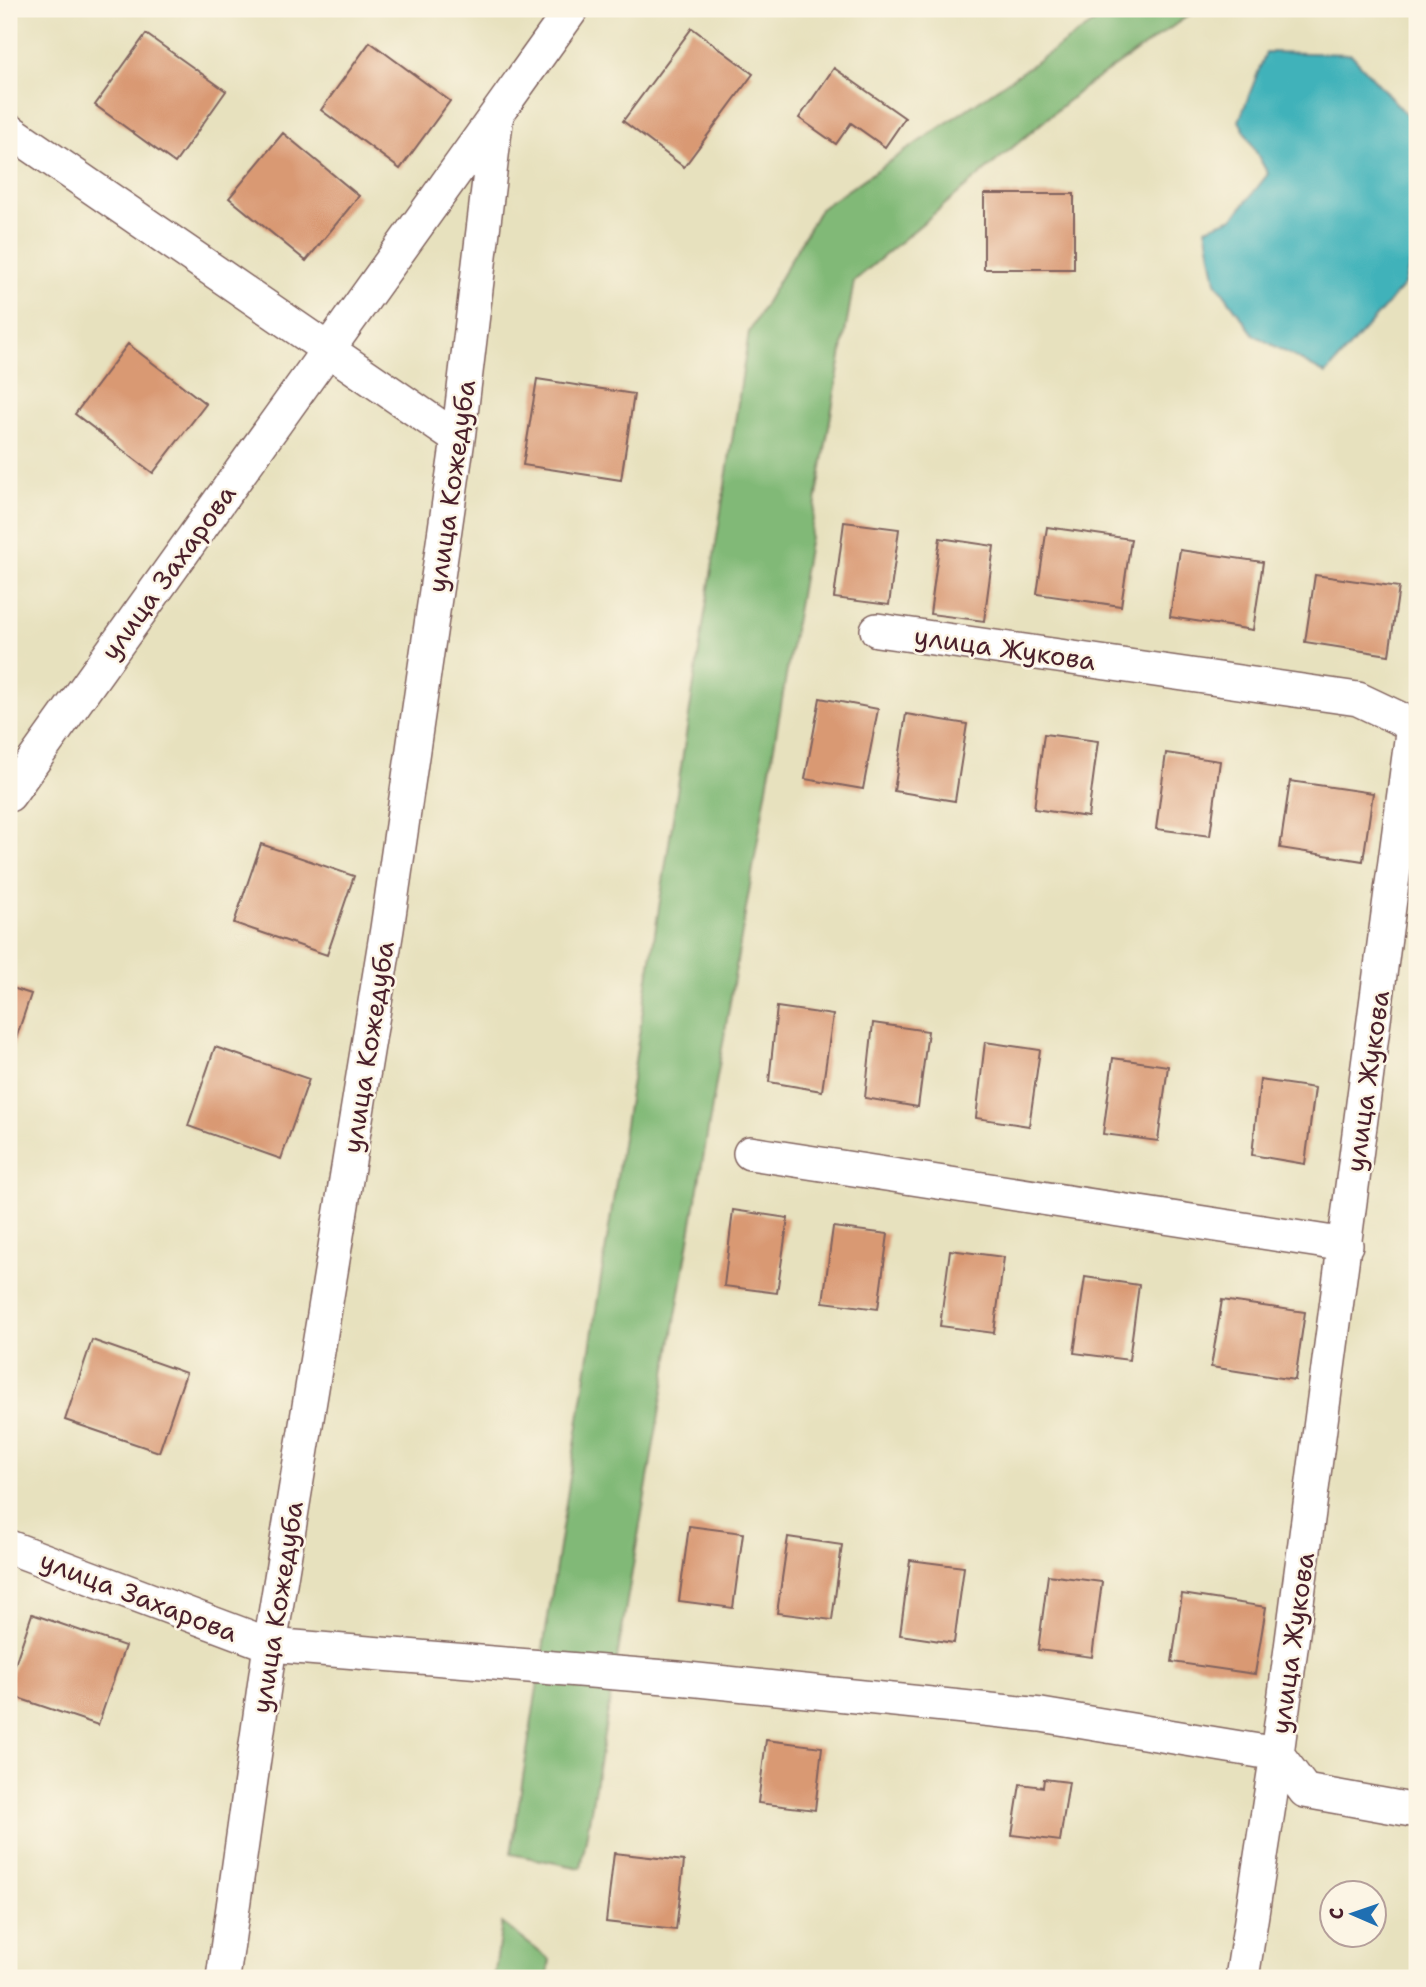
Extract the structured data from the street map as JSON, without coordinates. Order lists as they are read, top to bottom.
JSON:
{
  "streets": {
    "street": ["улица Кожедуба", "улица Захарова", "улица Жукова"]
  },
  "crossings": [
    ["улица Кожедуба", "улица Захарова"],
    ["улица Захарова", "улица Жукова"]
  ],
  "north": "left"
}
